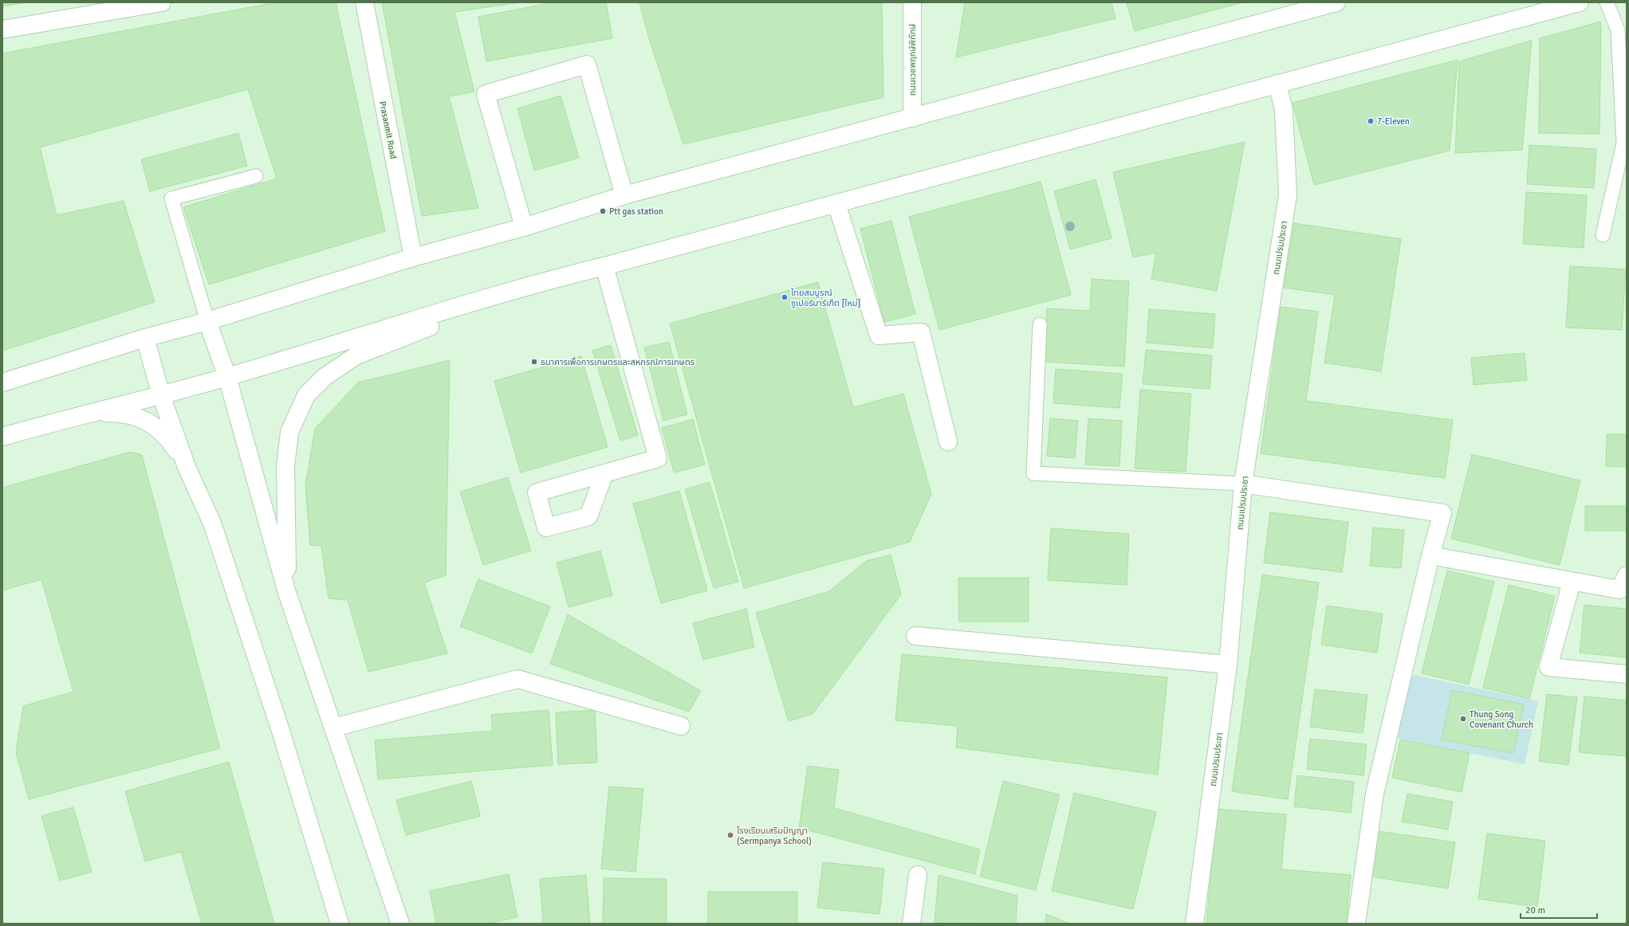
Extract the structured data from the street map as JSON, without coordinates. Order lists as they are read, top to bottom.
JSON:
{
  "streets": {
    "main road": ["ถนนเวชพฤกษ์พิทักษ์", "Prasanmit Road", "ถนนเปรมประชา"]
  },
  "places": [
    "7-Eleven",
    "Ptt gas station",
    "ไทยสมบูรณ์ ซูเปอร์มาร์เก็ต [ใหม่]",
    "ธนาคารเพื่อการเกษตรและสหกรณ์การเกษตร",
    "Thung Song Covenant Church",
    "โรงเรียนเสริมปัญญา (Sermpanya School)"
  ],
  "scale_bar": "20 m"
}
